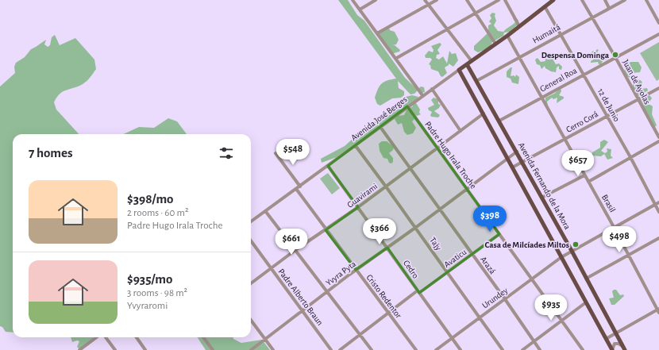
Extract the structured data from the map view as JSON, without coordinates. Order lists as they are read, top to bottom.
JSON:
{
  "streets": {
    "main road": ["Avenida José Berges", "Avenida Fernando de la Mora"],
    "street": [
      "Humaitá",
      "General Roa",
      "Juan de Ayolas",
      "12 de Junio",
      "Cerro Corá",
      "Padre Hugo Irala Troche",
      "Guavirami",
      "Brasil",
      "Tajy",
      "Avaticu",
      "Arazá",
      "Cedro",
      "Yvyra Pyta",
      "Cristo Redentor",
      "Padre Alberto Braun",
      "Urundey"
    ]
  },
  "crossings": [
    ["Humaitá", "Juan de Ayolas"],
    ["Humaitá", "12 de Junio"],
    ["Humaitá", "Avenida Fernando de la Mora"],
    ["Humaitá", "Brasil"],
    ["General Roa", "Juan de Ayolas"],
    ["General Roa", "12 de Junio"],
    ["General Roa", "Avenida Fernando de la Mora"],
    ["General Roa", "Brasil"],
    ["Juan de Ayolas", "Cerro Corá"],
    ["12 de Junio", "Avenida José Berges"],
    ["12 de Junio", "Cerro Corá"],
    ["12 de Junio", "Urundey"],
    ["Avenida José Berges", "Padre Hugo Irala Troche"],
    ["Avenida José Berges", "Avenida Fernando de la Mora"],
    ["Avenida José Berges", "Brasil"],
    ["Avenida José Berges", "Tajy"],
    ["Avenida José Berges", "Arazá"],
    ["Avenida José Berges", "Cedro"],
    ["Avenida José Berges", "Cristo Redentor"],
    ["Cerro Corá", "Avenida Fernando de la Mora"],
    ["Cerro Corá", "Brasil"],
    ["Padre Hugo Irala Troche", "Guavirami"],
    ["Padre Hugo Irala Troche", "Avaticu"],
    ["Padre Hugo Irala Troche", "Yvyra Pyta"],
    ["Padre Hugo Irala Troche", "Urundey"],
    ["Avenida Fernando de la Mora", "Yvyra Pyta"],
    ["Avenida Fernando de la Mora", "Urundey"],
    ["Guavirami", "Tajy"],
    ["Guavirami", "Arazá"],
    ["Guavirami", "Cedro"],
    ["Guavirami", "Cristo Redentor"],
    ["Guavirami", "Padre Alberto Braun"],
    ["Brasil", "Urundey"],
    ["Tajy", "Avaticu"],
    ["Tajy", "Yvyra Pyta"],
    ["Tajy", "Urundey"],
    ["Avaticu", "Arazá"],
    ["Avaticu", "Cedro"],
    ["Avaticu", "Cristo Redentor"],
    ["Arazá", "Yvyra Pyta"],
    ["Arazá", "Urundey"],
    ["Cedro", "Yvyra Pyta"],
    ["Cedro", "Urundey"],
    ["Yvyra Pyta", "Cristo Redentor"],
    ["Yvyra Pyta", "Padre Alberto Braun"]
  ],
  "places": ["Despensa Dominga", "Casa de Milcíades Miltos"],
  "page": {
    "heading": "7 homes",
    "price": [
      "$548",
      "$657",
      "$398",
      "$366",
      "$498",
      "$661",
      "$935"
    ],
    "list": [
      {
        "name": "$398/mo",
        "note": "2 rooms · 60 m² · Padre Hugo Irala Troche"
      },
      {
        "name": "$935/mo",
        "note": "3 rooms · 98 m² · Yvyraromi"
      }
    ]
  }
}
